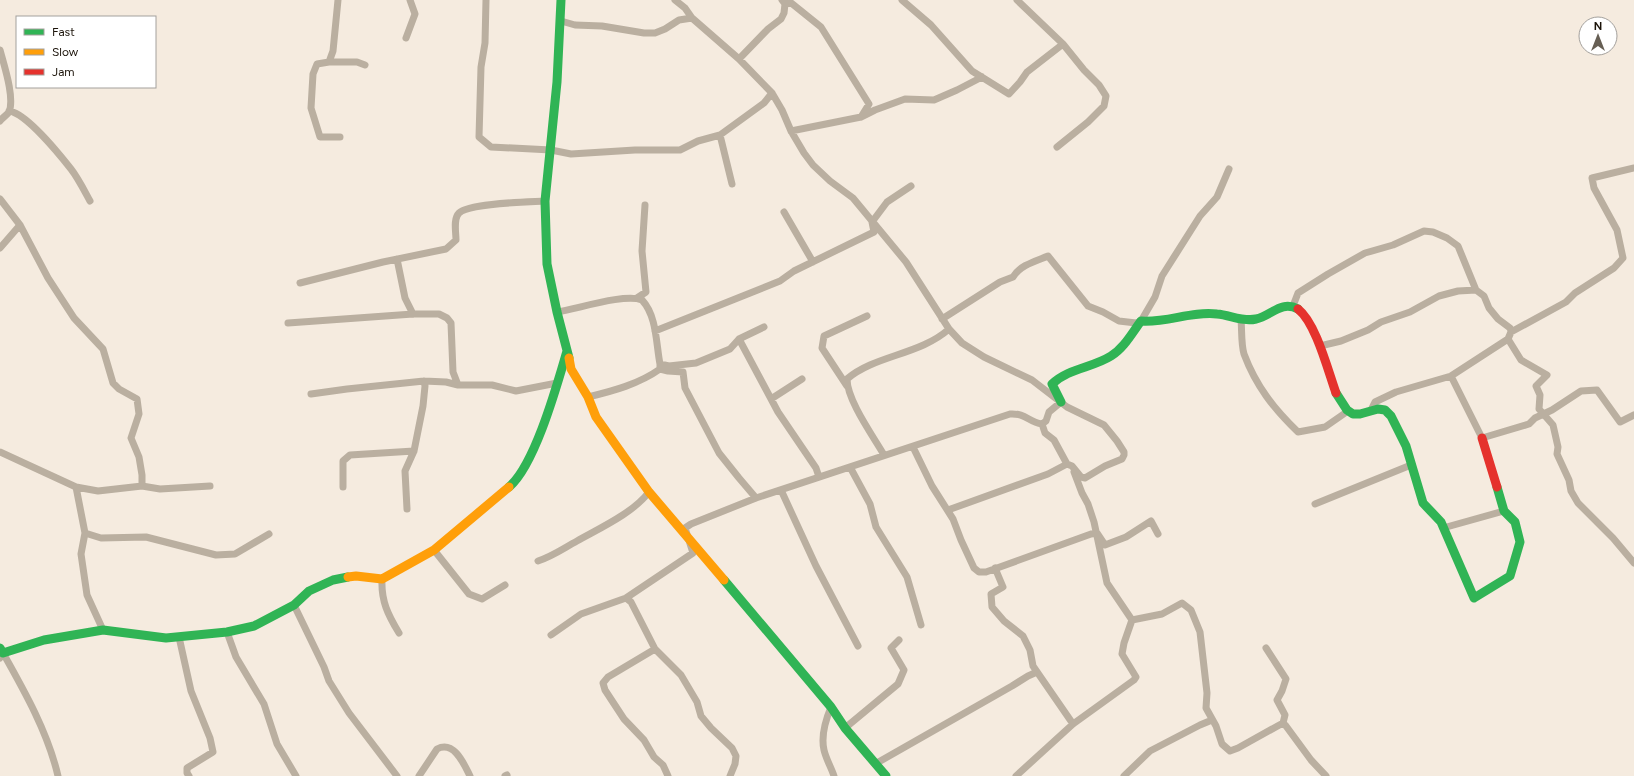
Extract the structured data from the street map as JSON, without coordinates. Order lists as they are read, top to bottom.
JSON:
{
  "legend": ["Fast", "Slow", "Jam"],
  "north": "top"
}
